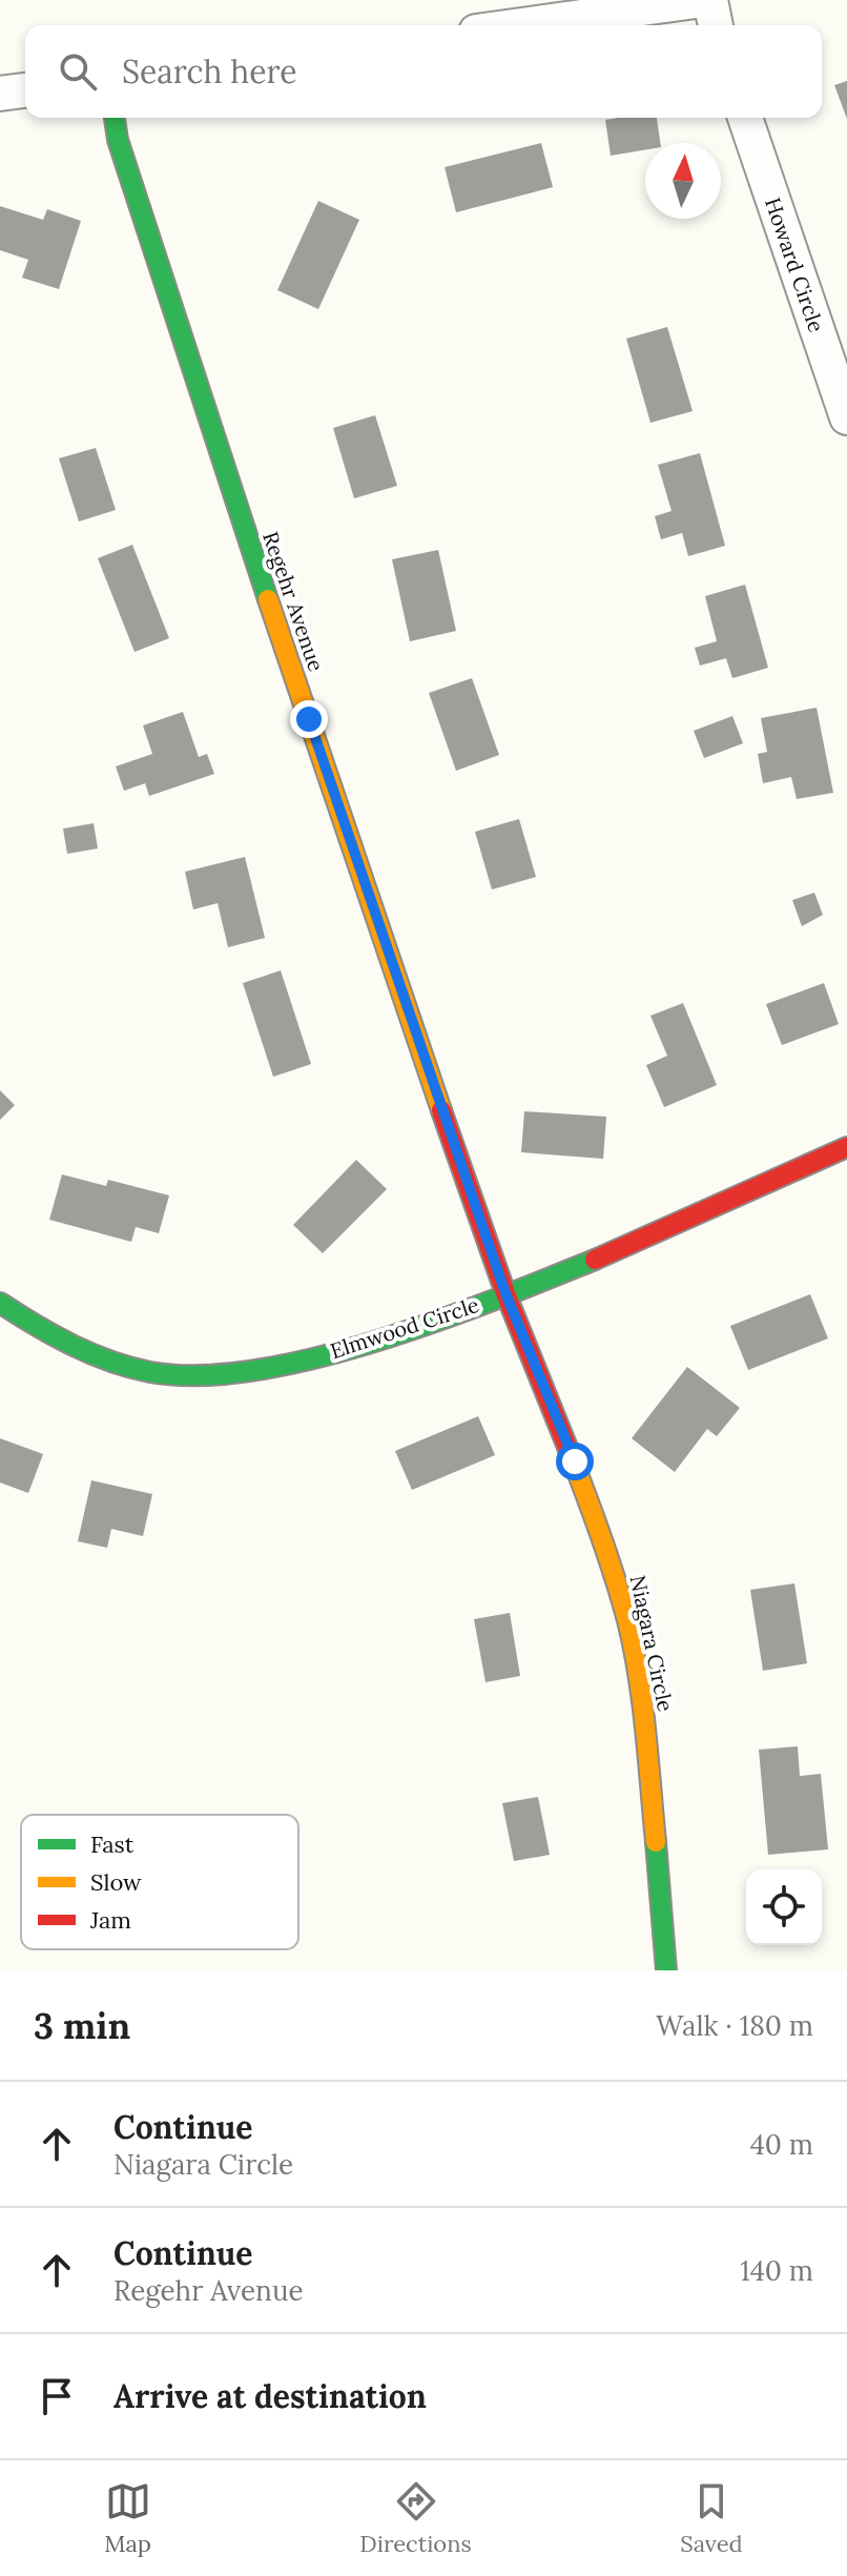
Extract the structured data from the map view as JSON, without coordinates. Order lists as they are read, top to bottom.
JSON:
{
  "streets": {
    "street": [
      "Howard Circle",
      "Regehr Avenue",
      "Elmwood Circle",
      "Niagara Circle"
    ]
  },
  "crossings": [
    ["Regehr Avenue", "Elmwood Circle"],
    ["Regehr Avenue", "Niagara Circle"],
    ["Elmwood Circle", "Niagara Circle"]
  ],
  "legend": ["Fast", "Slow", "Jam"],
  "north": "top",
  "page": {
    "search": "Search here",
    "heading": ["3 min", "Walk · 180 m"],
    "list": [
      ["Continue", "Niagara Circle", "40 m"],
      ["Continue", "Regehr Avenue", "140 m"],
      "Arrive at destination"
    ],
    "nav": ["Map", "Directions", "Saved"]
  }
}
